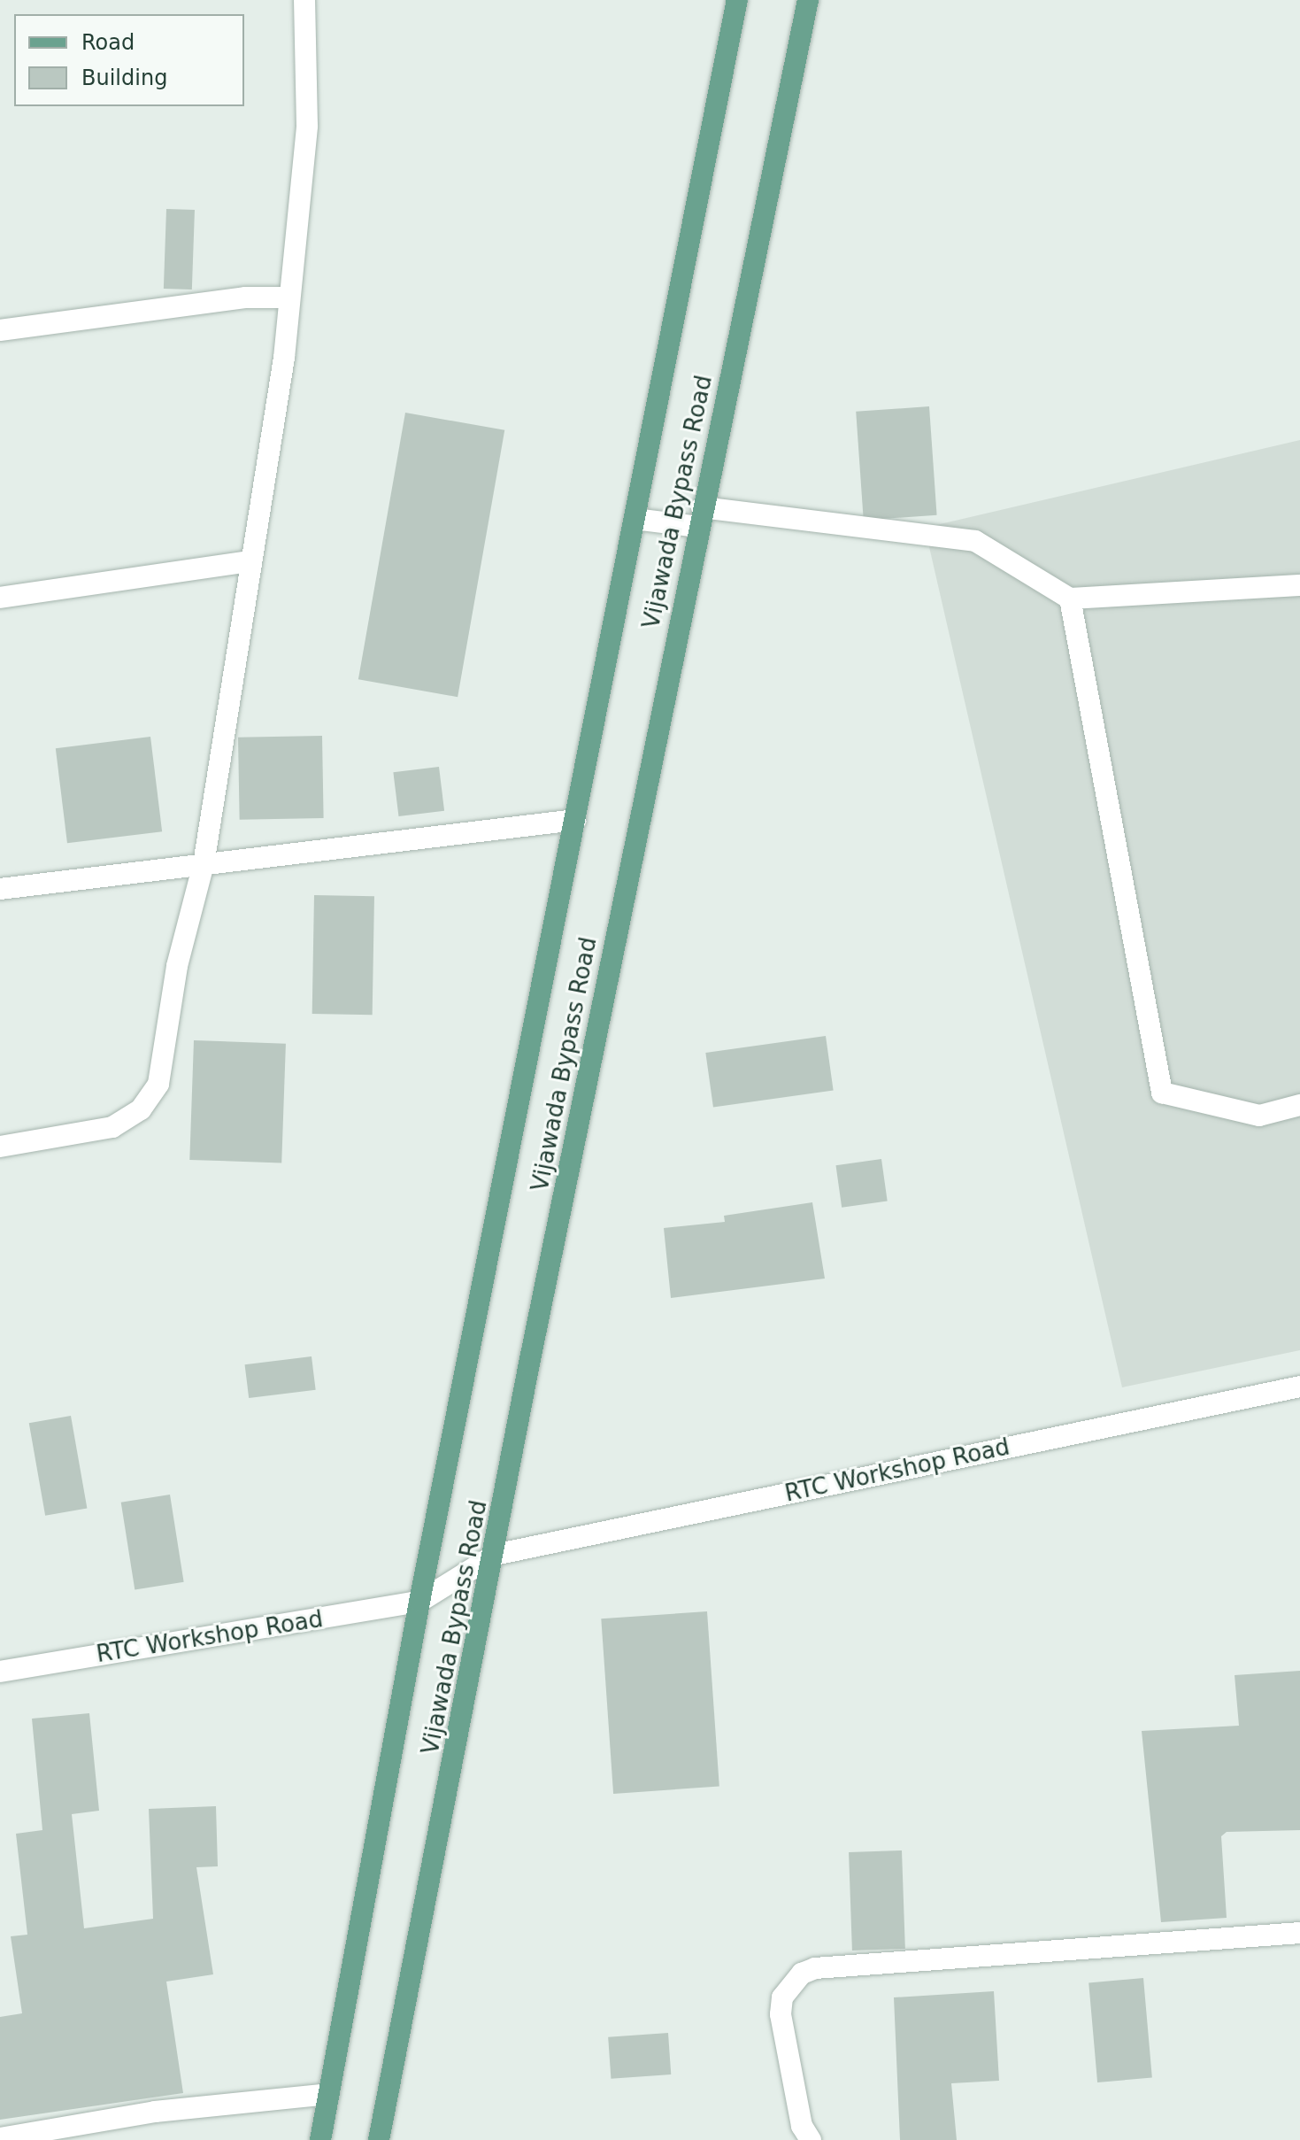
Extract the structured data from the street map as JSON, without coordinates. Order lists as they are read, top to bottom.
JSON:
{
  "streets": {
    "main road": ["Vijawada Bypass Road"],
    "street": ["RTC Workshop Road"]
  },
  "crossings": [
    ["Vijawada Bypass Road", "RTC Workshop Road"]
  ],
  "legend": ["Road", "Building"]
}
